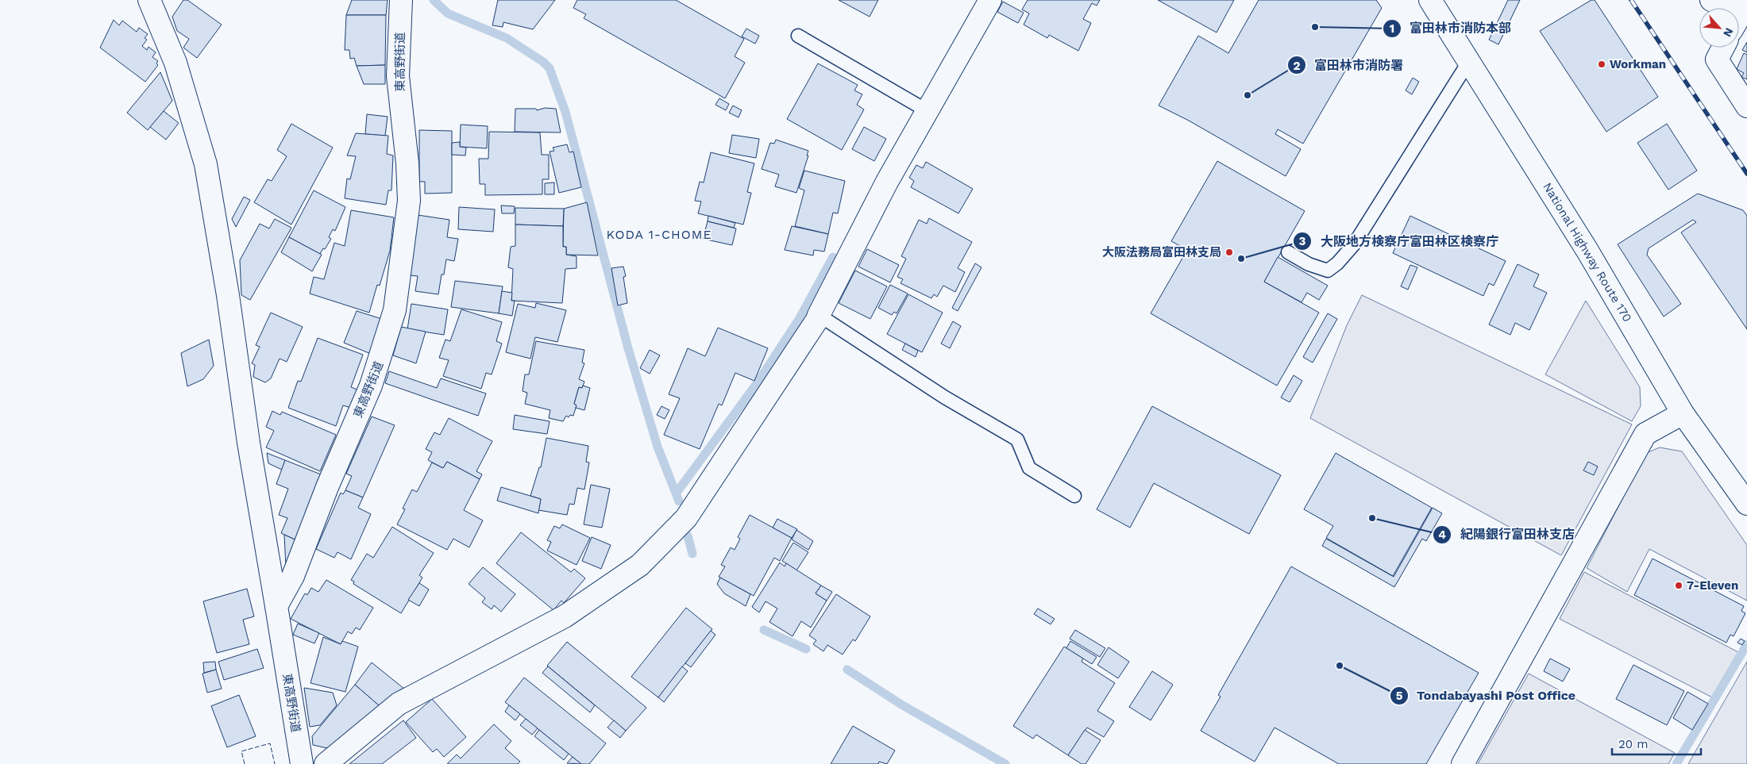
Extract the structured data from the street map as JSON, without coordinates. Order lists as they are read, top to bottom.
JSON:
{
  "streets": {
    "main road": ["東高野街道", "National Highway Route 170"]
  },
  "districts": ["KODA 1-CHOME"],
  "places": [
    "富田林市消防本部",
    "Workman",
    "富田林市消防署",
    "大阪法務局富田林支局",
    "大阪地方検察庁富田林区検察庁",
    "紀陽銀行富田林支店",
    "7-Eleven",
    "Tondabayashi Post Office"
  ],
  "scale_bar": "20 m",
  "north": "bottom right"
}
